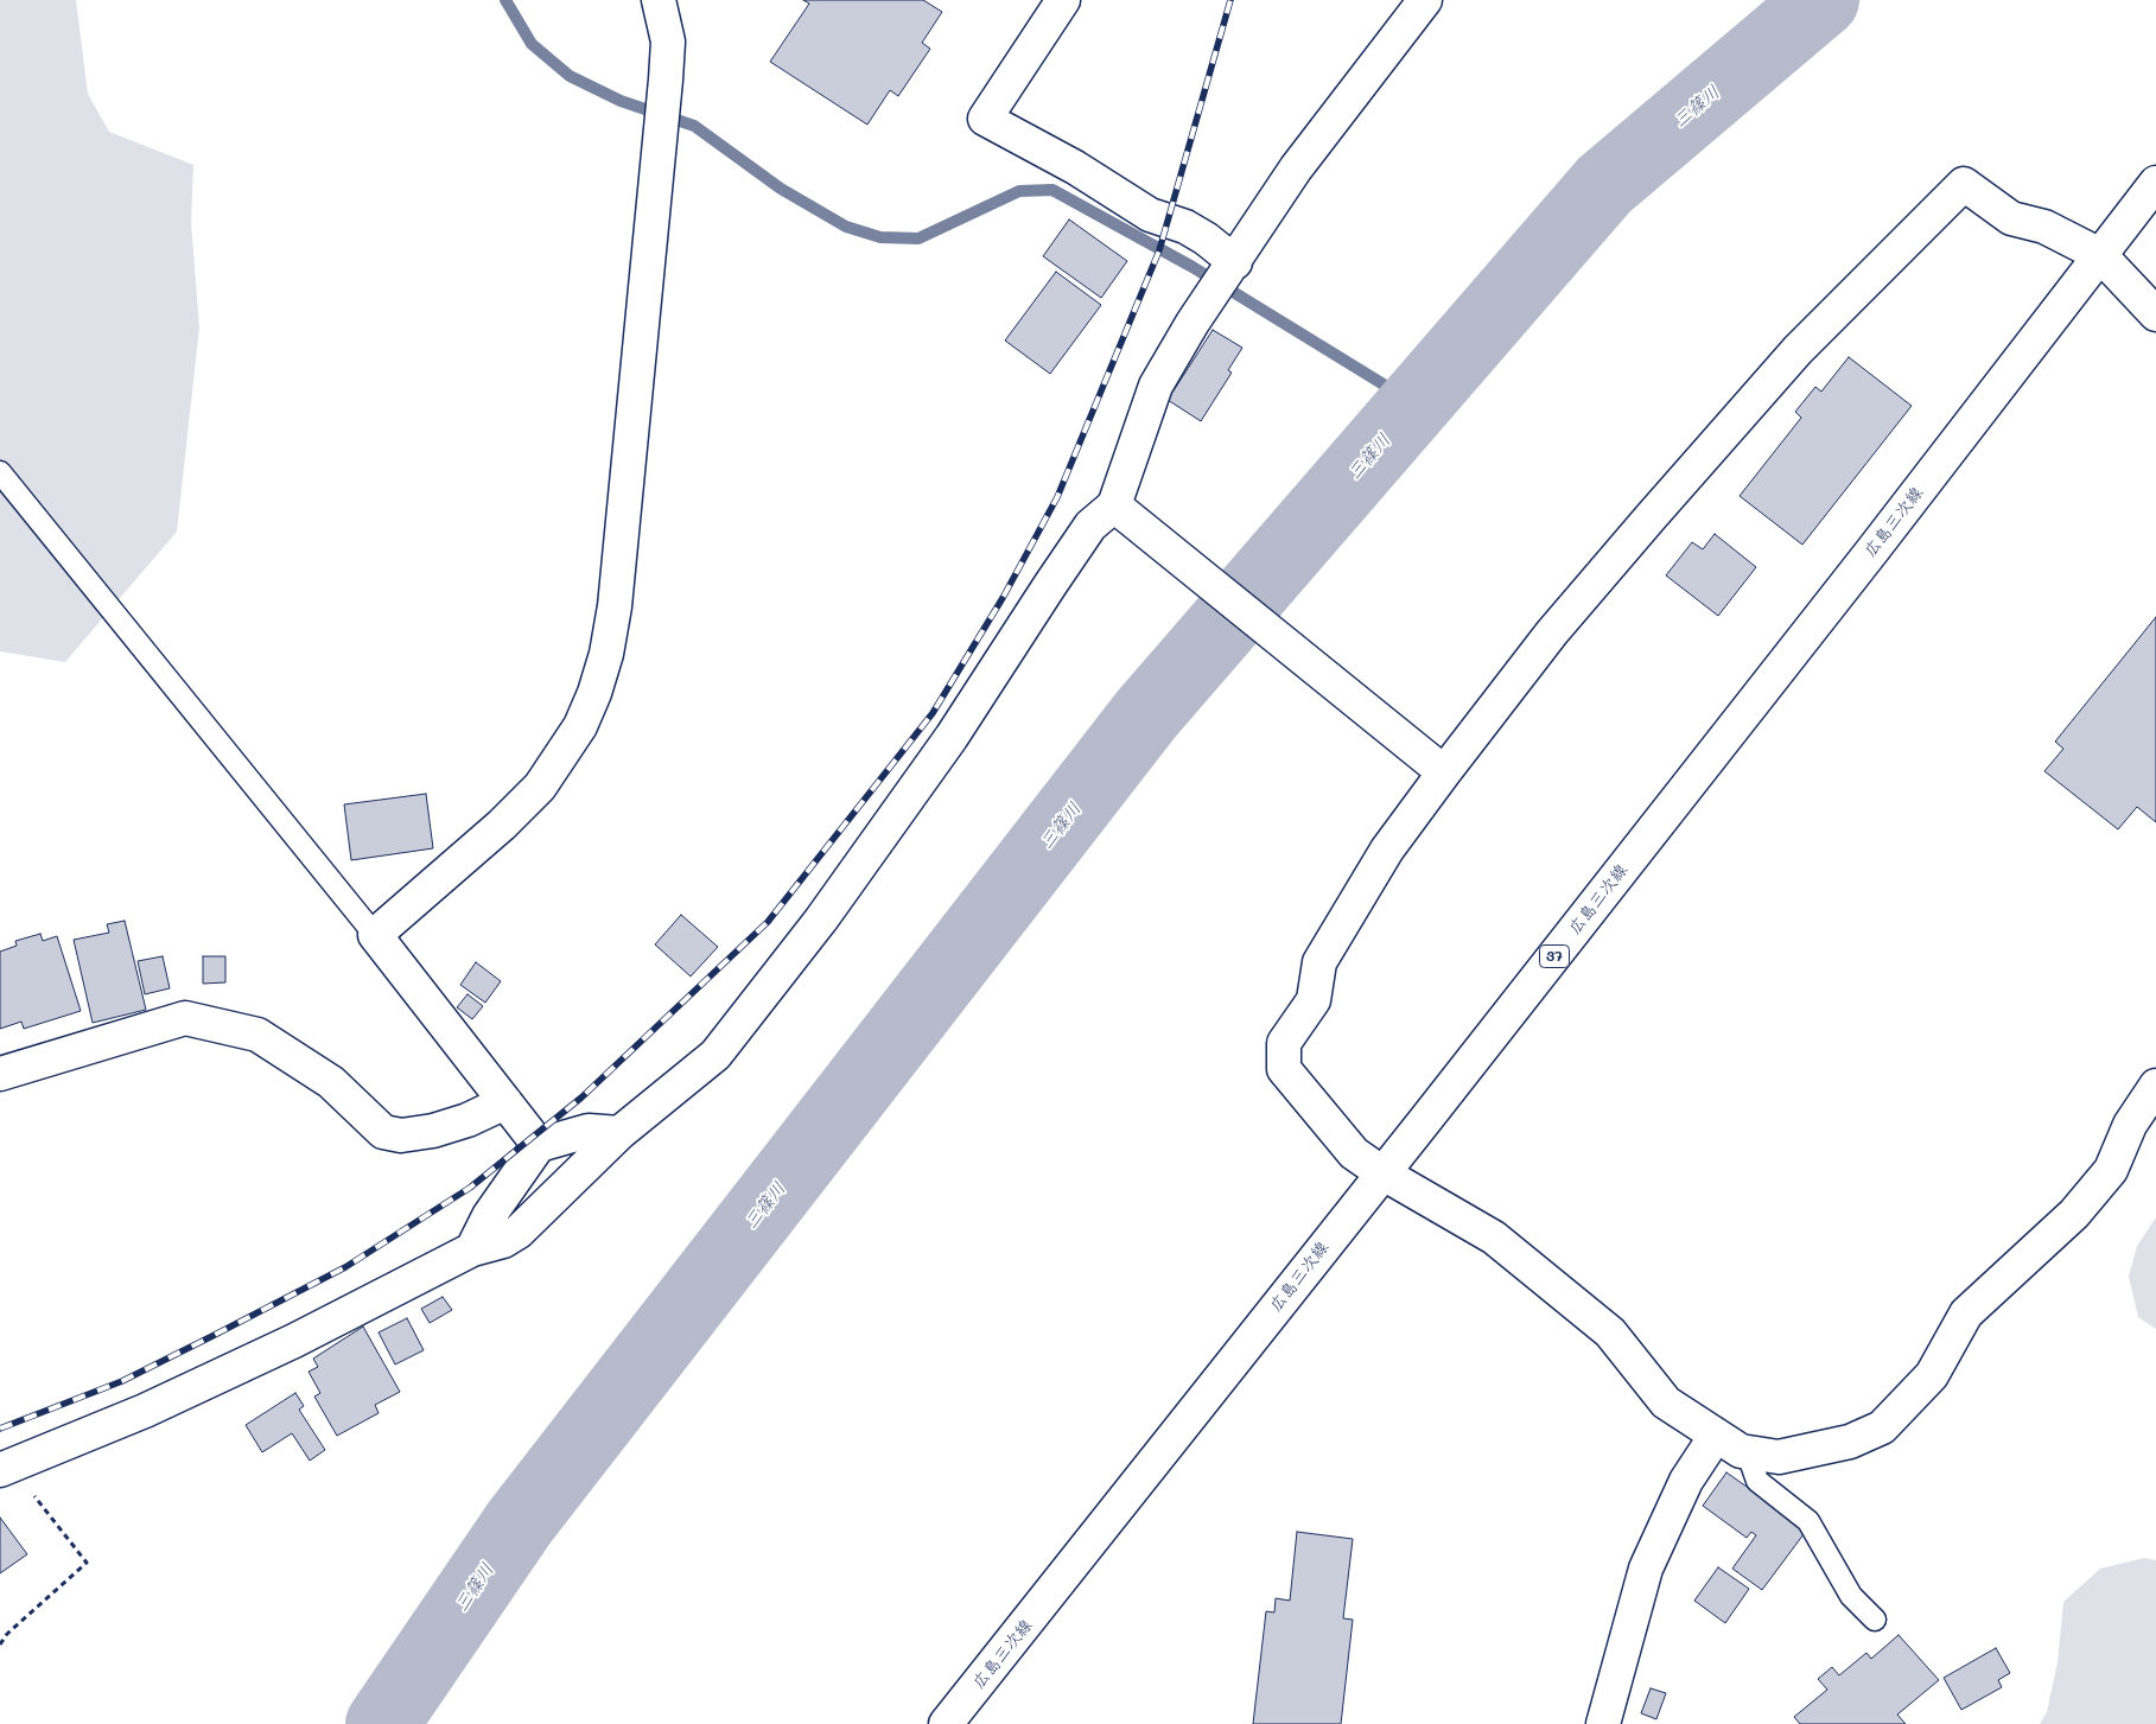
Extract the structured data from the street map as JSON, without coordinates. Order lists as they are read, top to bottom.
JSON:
{
  "streets": {
    "street": ["広島三次線", "37"]
  },
  "water": ["三篠川"]
}
